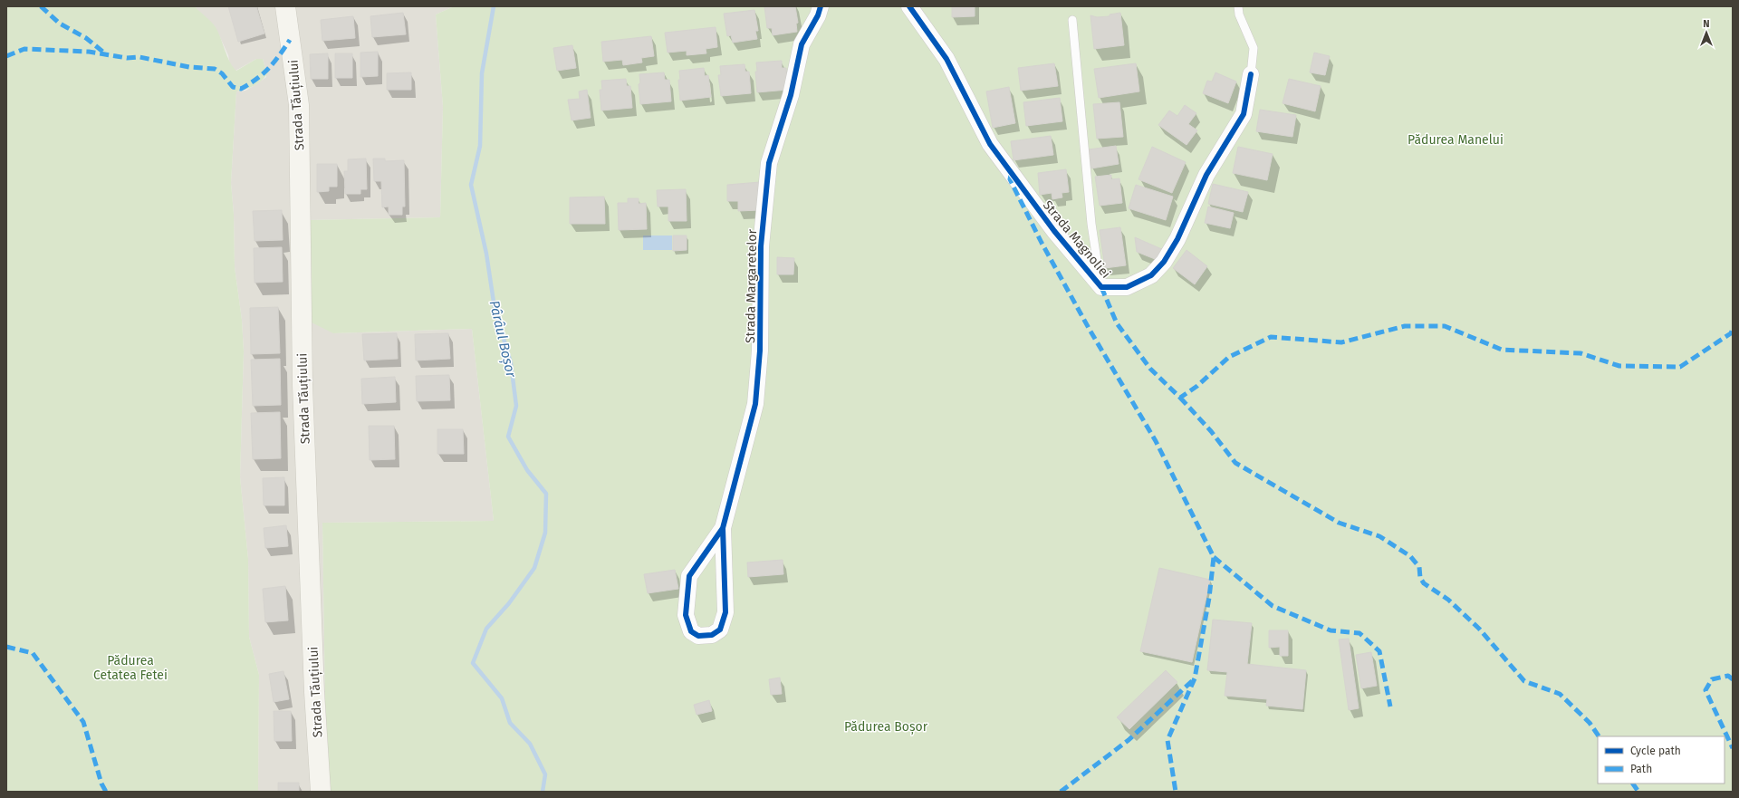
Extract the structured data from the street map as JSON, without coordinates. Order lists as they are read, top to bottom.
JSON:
{
  "streets": {
    "main road": ["Strada Tăuțiului"],
    "street": ["Strada Magnoliei", "Strada Margaretelor"]
  },
  "water": ["Pârâul Boșor"],
  "parks": ["Pădurea Manelui", "Pădurea Cetatea Fetei", "Pădurea Boșor"],
  "legend": ["Cycle path", "Path"],
  "north": "top"
}
